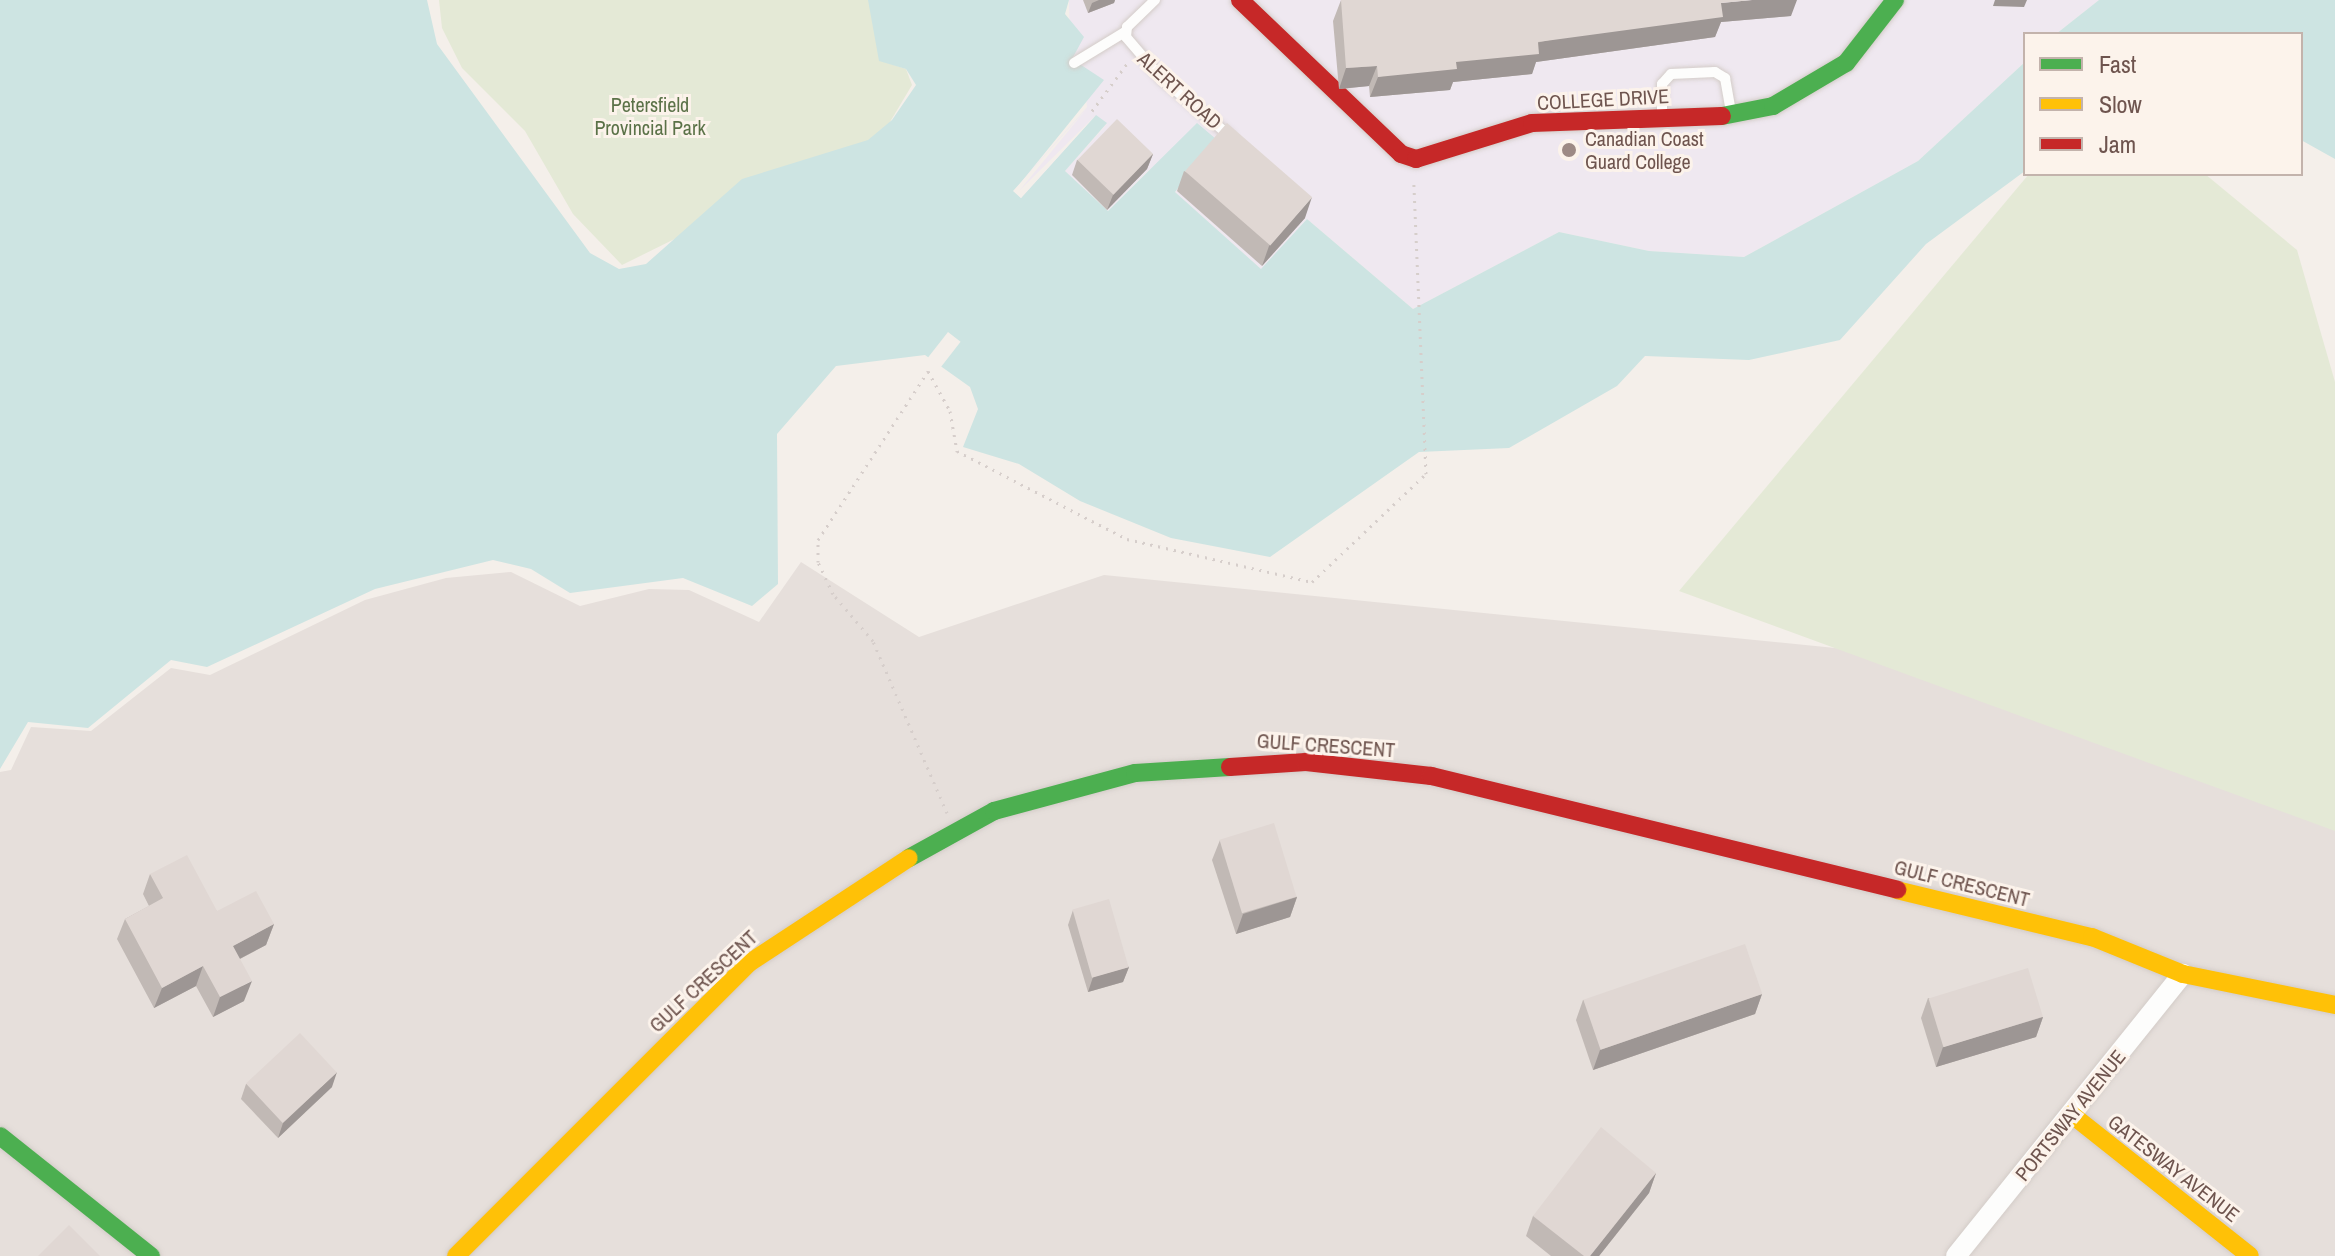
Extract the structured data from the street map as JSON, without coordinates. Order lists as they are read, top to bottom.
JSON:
{
  "streets": {
    "street": [
      "COLLEGE DRIVE",
      "GULF CRESCENT",
      "PORTSWAY AVENUE",
      "GATESWAY AVENUE"
    ],
    "lane": ["ALERT ROAD"]
  },
  "crossings": [
    ["GULF CRESCENT", "PORTSWAY AVENUE"],
    ["PORTSWAY AVENUE", "GATESWAY AVENUE"]
  ],
  "parks": ["Petersfield Provincial Park"],
  "places": ["Canadian Coast Guard College"],
  "legend": ["Fast", "Slow", "Jam"]
}
